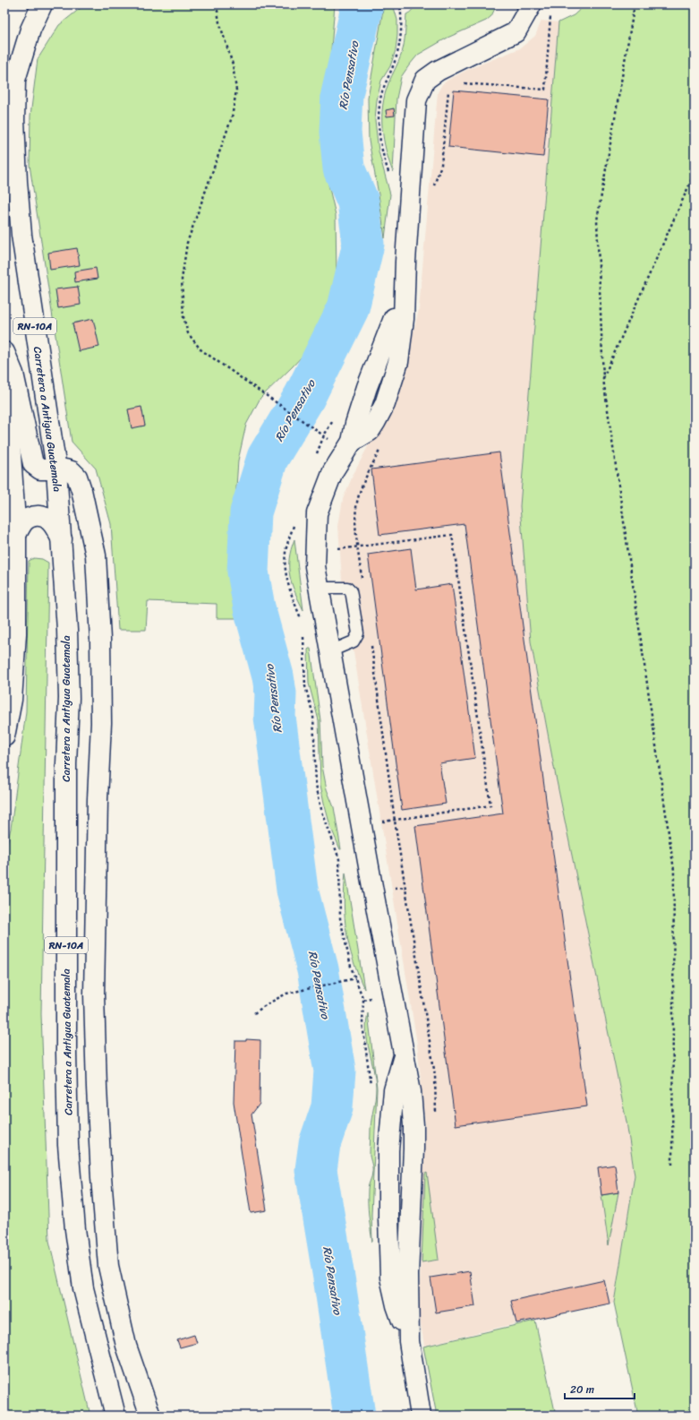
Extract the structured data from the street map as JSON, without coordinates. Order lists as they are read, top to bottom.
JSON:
{
  "streets": {
    "street": ["RN-10A", "Carretera a Antigua Guatemala"]
  },
  "water": ["Río Pensativo"],
  "scale_bar": "20 m"
}
